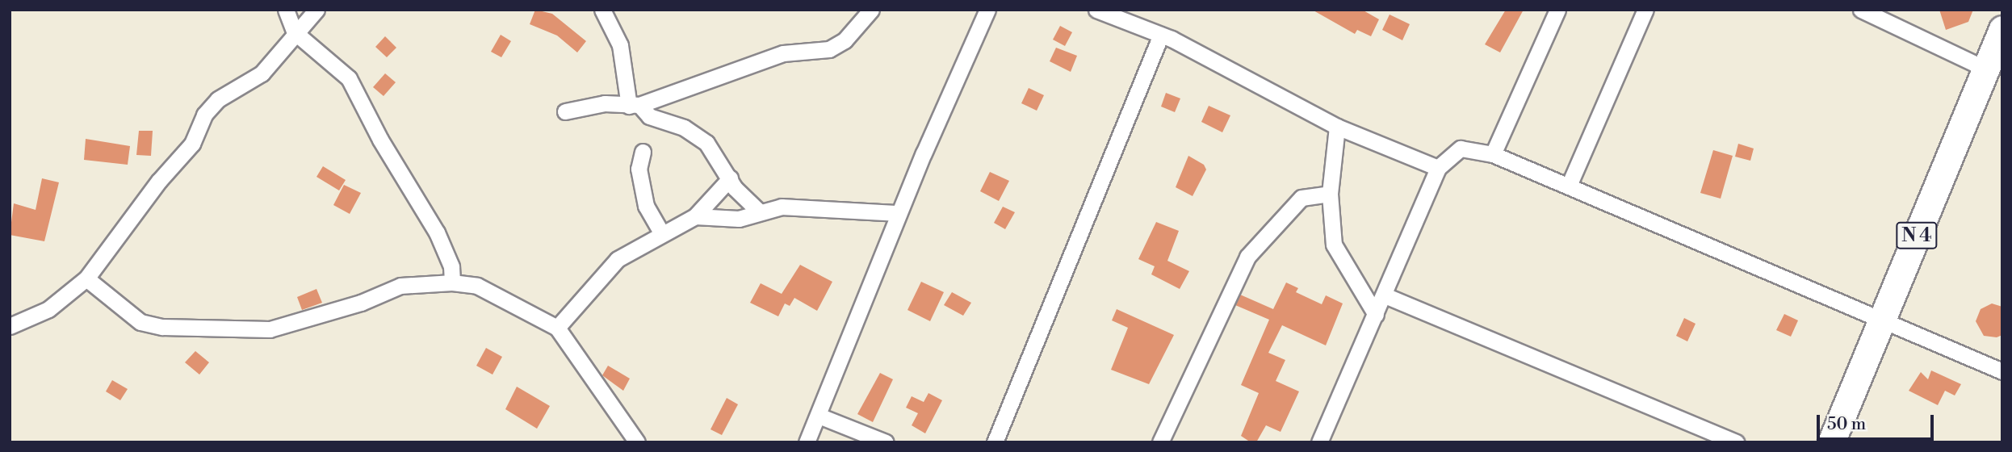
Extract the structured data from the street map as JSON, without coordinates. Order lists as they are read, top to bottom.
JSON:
{
  "streets": {
    "highway": ["N 4"]
  },
  "scale_bar": "50 m"
}
